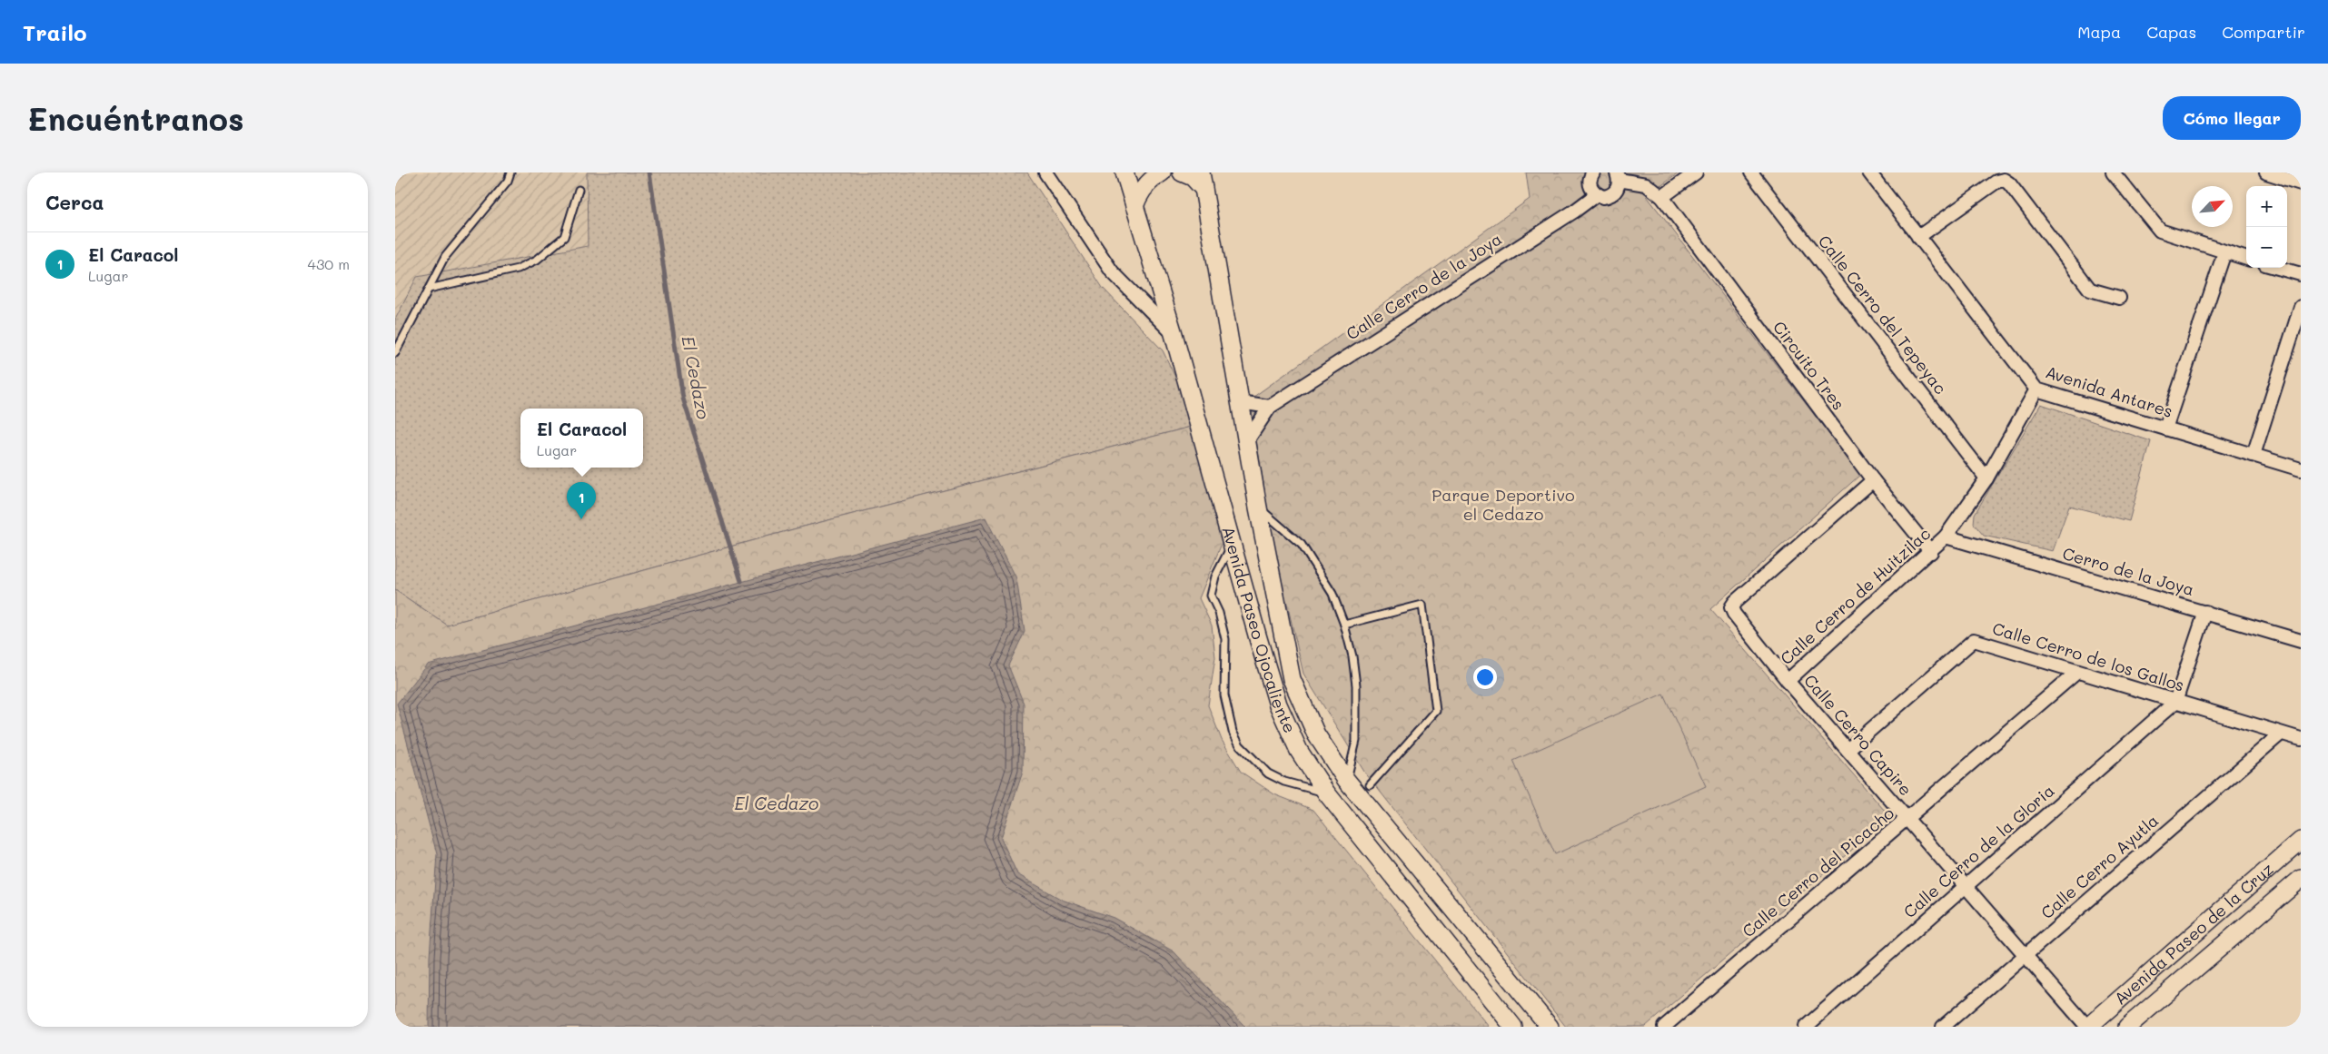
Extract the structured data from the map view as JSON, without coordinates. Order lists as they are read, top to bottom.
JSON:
{
  "streets": {
    "main road": ["Avenida Paseo Ojocaliente", "Avenida Paseo de la Cruz"],
    "street": [
      "Calle Cerro de la Joya",
      "Calle Cerro del Tepeyac",
      "Circuito Tres",
      "Avenida Antares",
      "Cerro de la Joya",
      "Calle Cerro de Huitzilac",
      "Calle Cerro de los Gallos",
      "Calle Cerro Capire",
      "Calle Cerro de la Gloria",
      "Calle Cerro Ayutla",
      "Calle Cerro del Picacho"
    ]
  },
  "crossings": [
    ["Calle Cerro del Tepeyac", "Calle Cerro de Huitzilac"],
    ["Circuito Tres", "Calle Cerro de Huitzilac"],
    ["Circuito Tres", "Calle Cerro Capire"],
    ["Avenida Antares", "Calle Cerro de Huitzilac"],
    ["Cerro de la Joya", "Calle Cerro de Huitzilac"],
    ["Calle Cerro de Huitzilac", "Calle Cerro Capire"],
    ["Calle Cerro de los Gallos", "Calle Cerro Capire"],
    ["Calle Cerro de los Gallos", "Calle Cerro de la Gloria"],
    ["Calle Cerro de los Gallos", "Calle Cerro Ayutla"],
    ["Calle Cerro de los Gallos", "Calle Cerro del Picacho"],
    ["Calle Cerro Capire", "Calle Cerro de la Gloria"],
    ["Calle Cerro Capire", "Calle Cerro Ayutla"],
    ["Calle Cerro Capire", "Calle Cerro del Picacho"],
    ["Calle Cerro Capire", "Avenida Paseo de la Cruz"]
  ],
  "water": ["El Cedazo"],
  "parks": ["Parque Deportivo el Cedazo"],
  "north": "top right",
  "page": {
    "header": "Trailo",
    "nav": ["Mapa", "Capas", "Compartir"],
    "buttons": "Cómo llegar",
    "title": "Encuéntranos",
    "heading": "Cerca",
    "map_buttons": ["+", "−"],
    "list": [
      {
        "mark": "1",
        "name": "El Caracol",
        "note": "Lugar",
        "value": "430 m"
      }
    ],
    "popup": ["El Caracol", "Lugar"],
    "pins": "1"
  }
}
